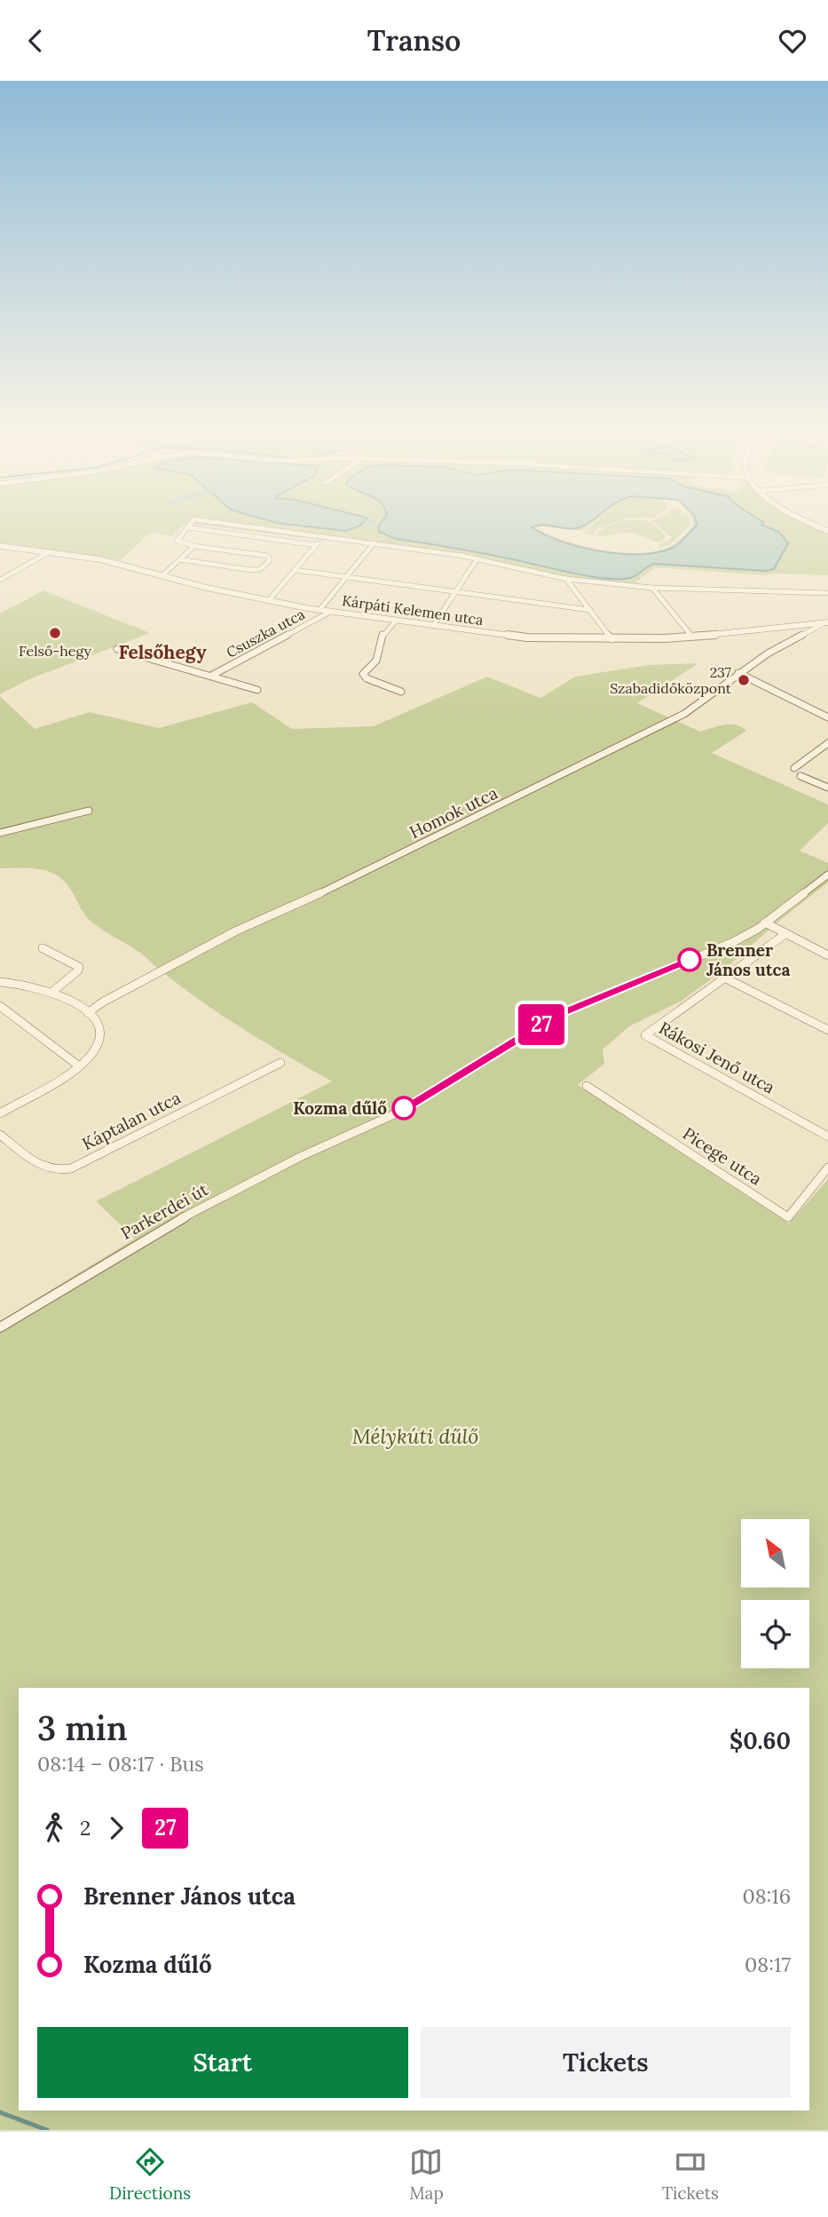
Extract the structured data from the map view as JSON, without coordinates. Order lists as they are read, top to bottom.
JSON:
{
  "streets": {
    "street": [
      "Kárpáti Kelemen utca",
      "Csuszka utca",
      "Homok utca",
      "Rákosi Jenő utca",
      "Káptalan utca",
      "Picege utca",
      "Parkerdei út"
    ]
  },
  "crossings": [
    ["Kárpáti Kelemen utca", "Csuszka utca"],
    ["Kárpáti Kelemen utca", "Homok utca"]
  ],
  "districts": ["Felsőhegy"],
  "parks": ["Mélykúti dűlő"],
  "places": [
    "Felső-hegy",
    "237 Szabadidőközpont",
    "Brenner János utca",
    "Kozma dűlő"
  ],
  "lines": ["bus line 27"],
  "north": "top left",
  "page": {
    "header": "Transo",
    "on_map": "27",
    "heading": ["3 min", "08:14 – 08:17 · Bus", "$0.60"],
    "legs": ["2", "27"],
    "list": [
      {
        "name": "Brenner János utca",
        "value": "08:16"
      },
      {
        "name": "Kozma dűlő",
        "value": "08:17"
      }
    ],
    "buttons": ["Start", "Tickets"],
    "tabs": ["Directions", "Map", "Tickets"]
  }
}
